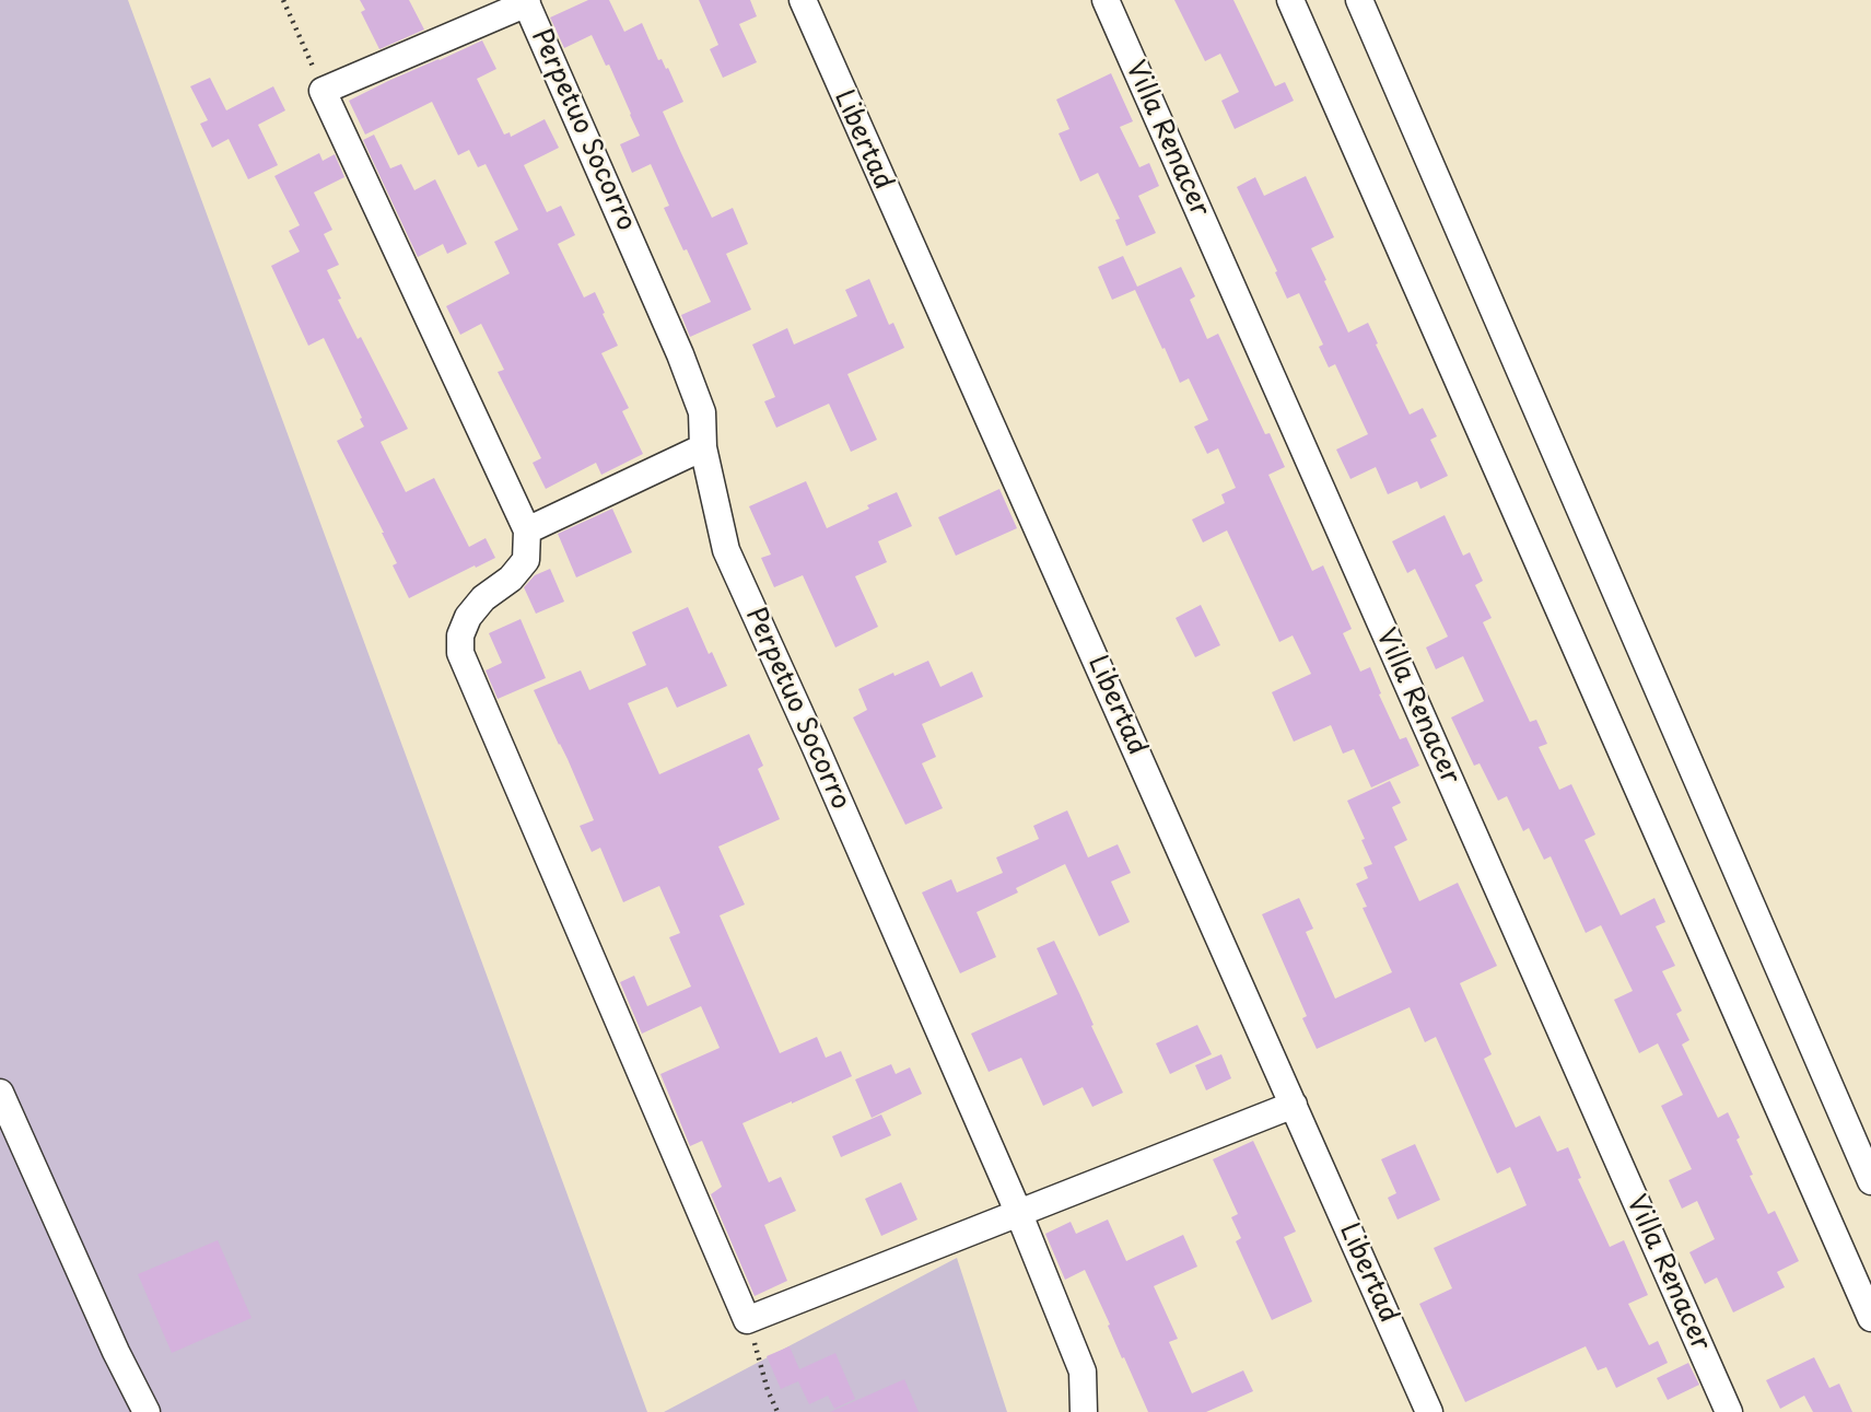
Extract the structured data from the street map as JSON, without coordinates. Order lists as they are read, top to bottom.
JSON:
{
  "streets": {
    "street": ["Perpetuo Socorro", "Villa Renacer", "Libertad"]
  }
}
